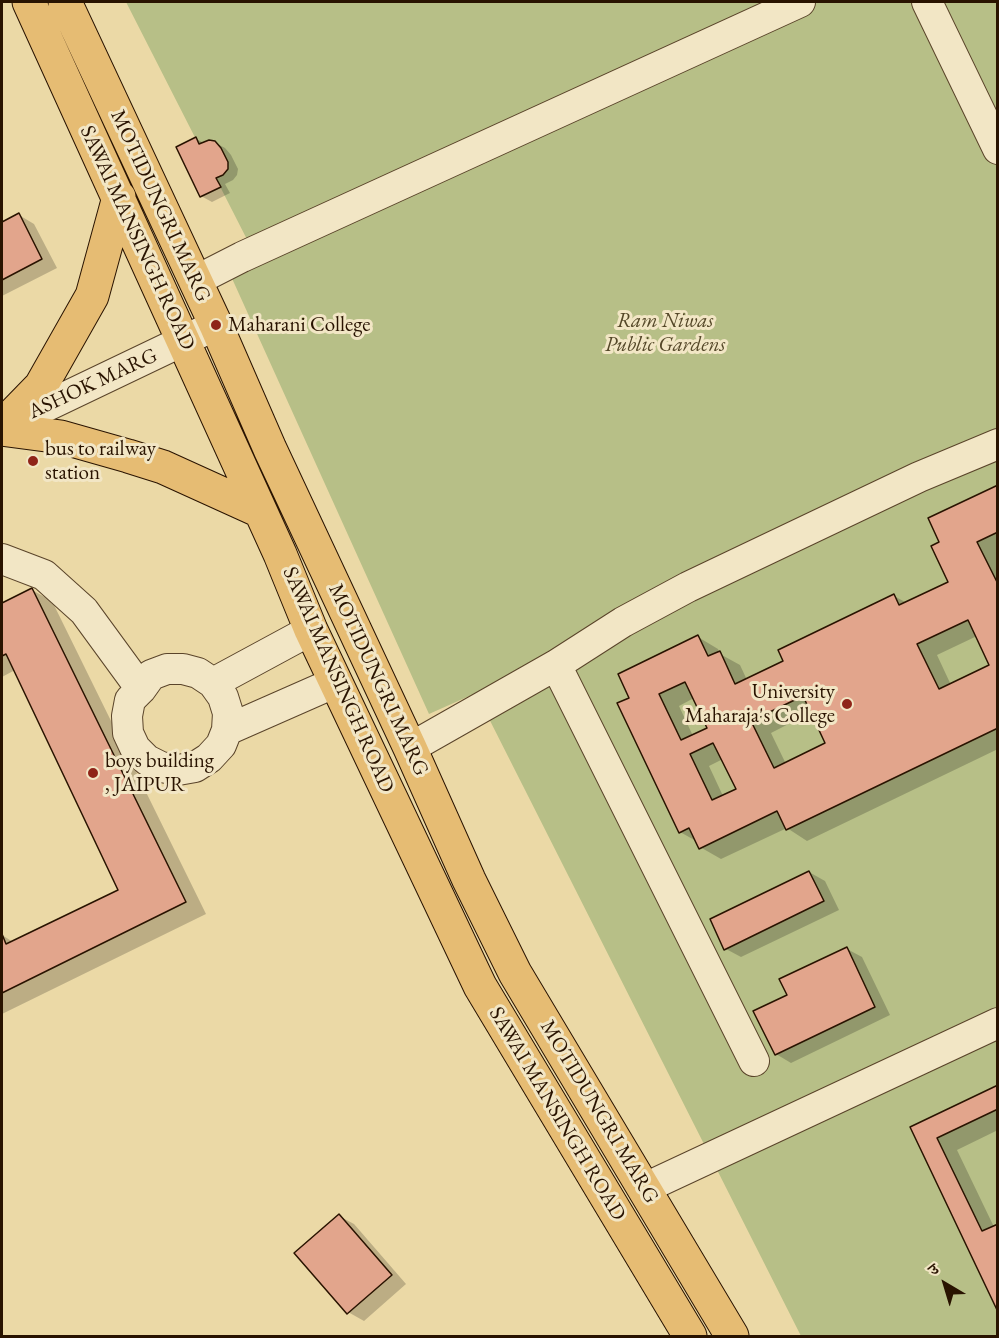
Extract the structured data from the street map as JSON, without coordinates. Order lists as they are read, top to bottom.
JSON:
{
  "streets": {
    "main road": ["MOTIDUNGRI MARG", "SAWAI MANSINGH ROAD"],
    "street": ["ASHOK MARG"]
  },
  "crossings": [
    ["MOTIDUNGRI MARG", "ASHOK MARG"],
    ["SAWAI MANSINGH ROAD", "ASHOK MARG"]
  ],
  "parks": ["Ram Niwas Public Gardens"],
  "places": [
    "Maharani College",
    "bus to railway station",
    "University Maharaja's College",
    "boys building , JAIPUR"
  ],
  "north": "top left"
}
